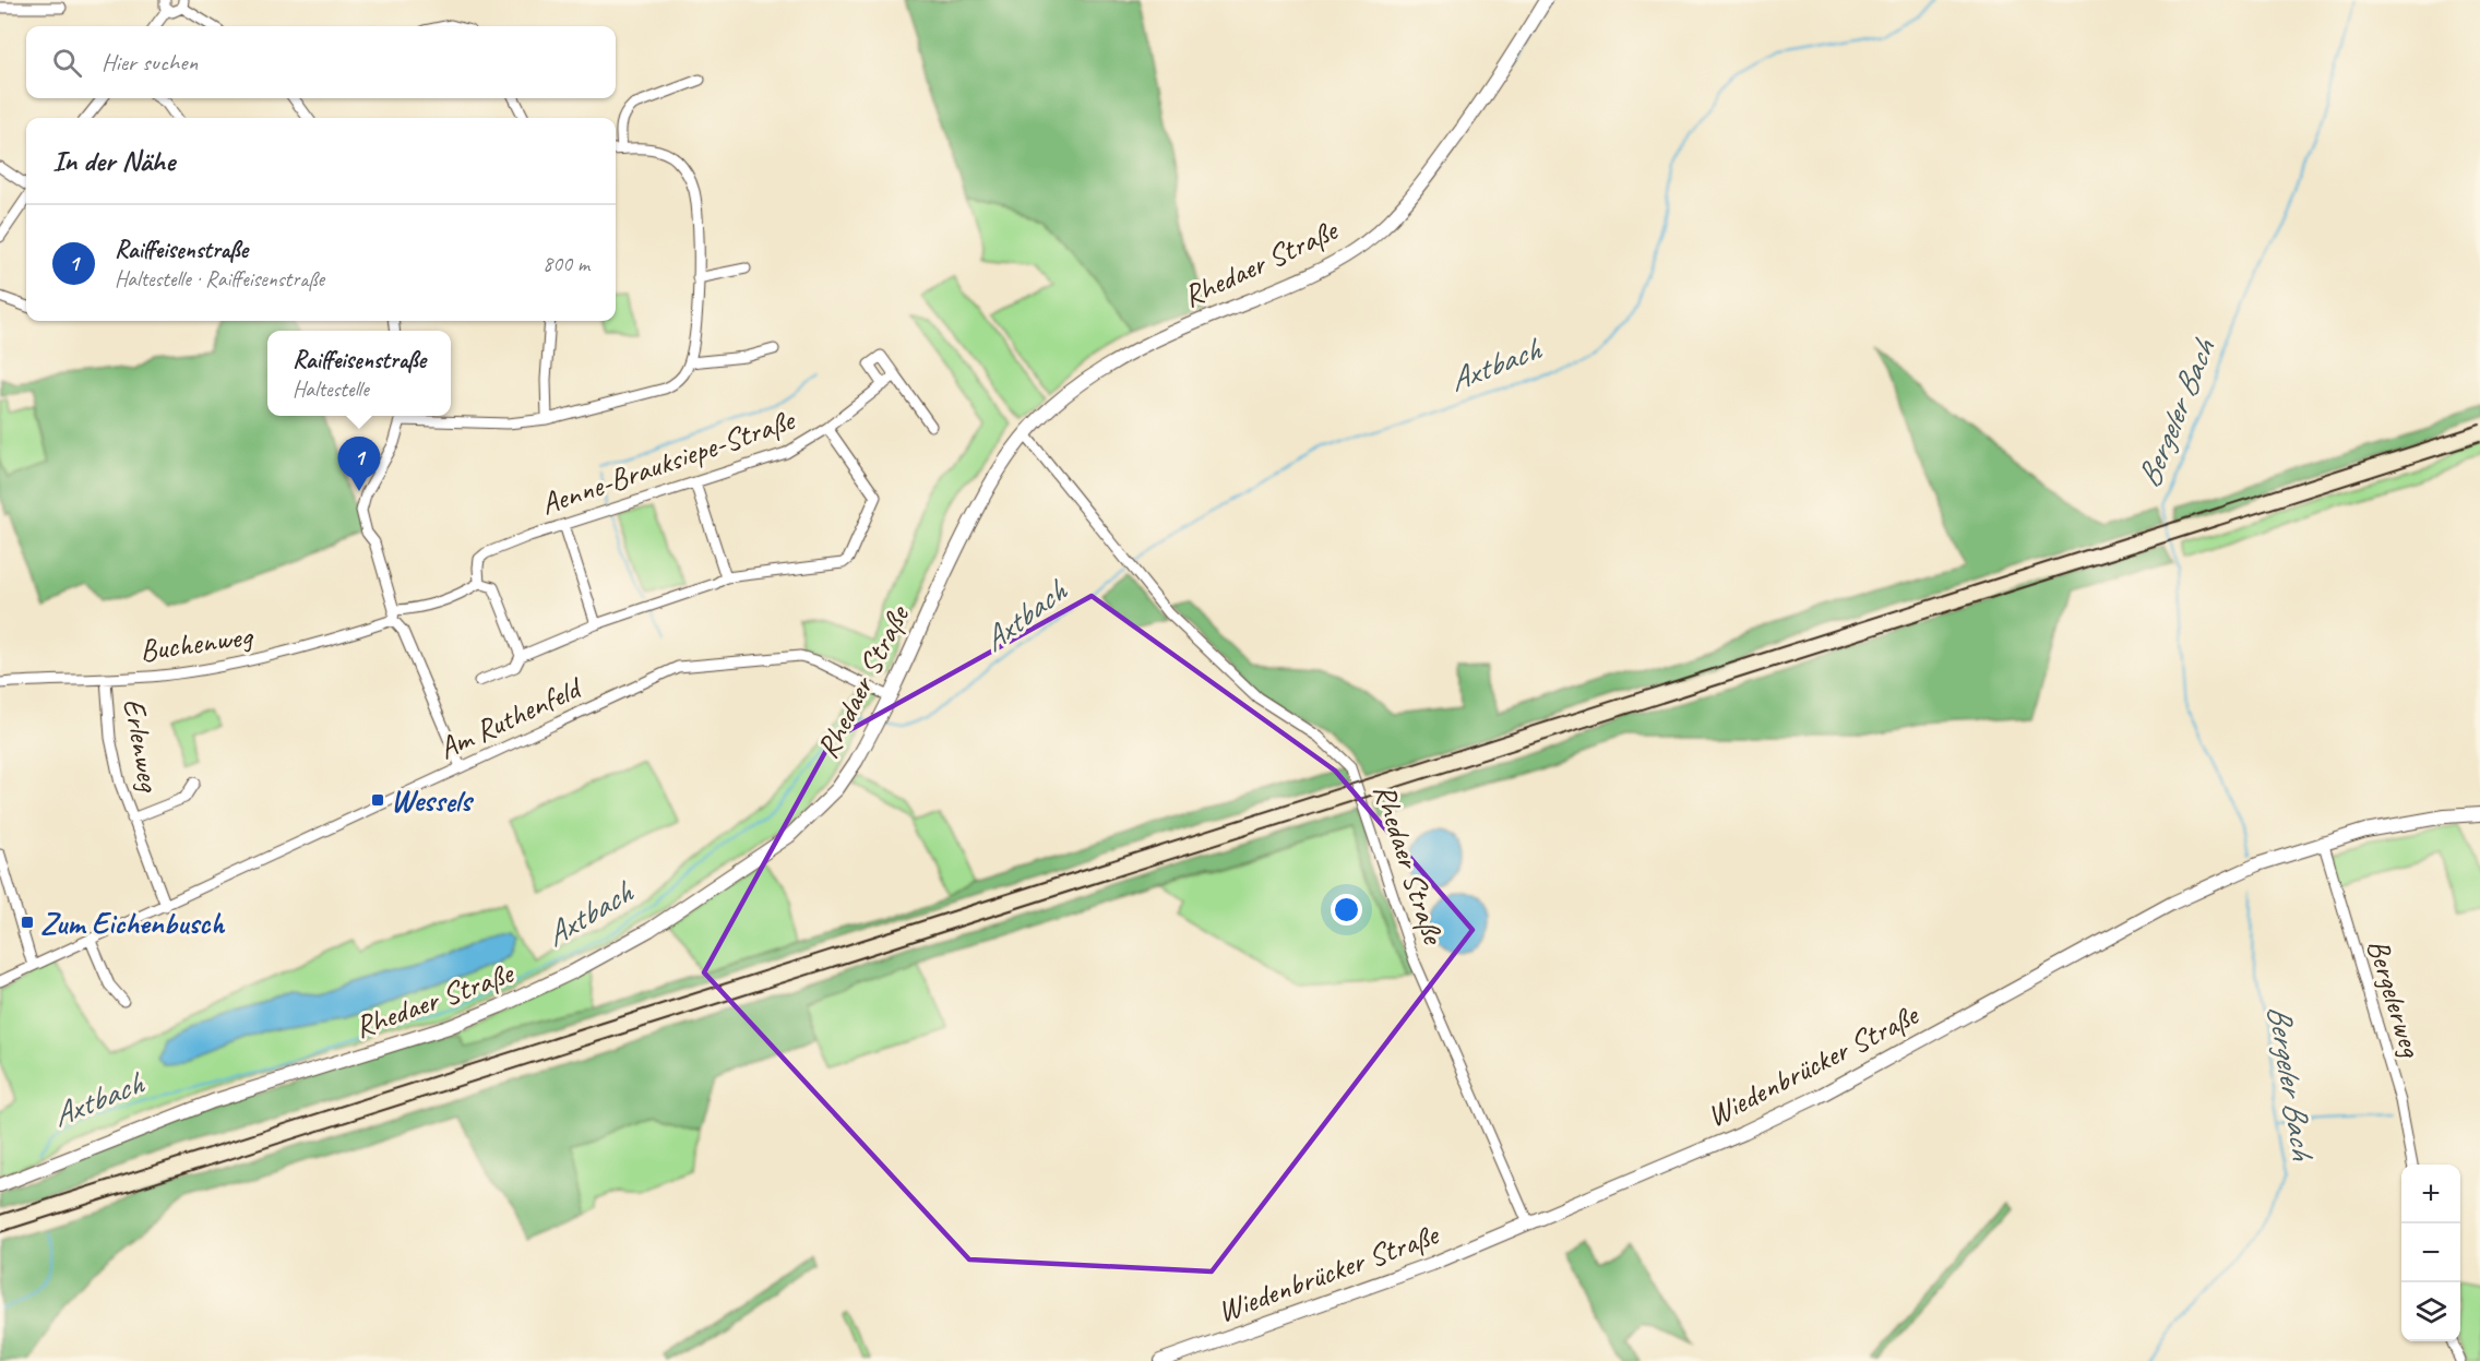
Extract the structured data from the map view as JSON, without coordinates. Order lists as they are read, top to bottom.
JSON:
{
  "streets": {
    "street": [
      "Rhedaer Straße",
      "Aenne-Brauksiepe-Straße",
      "Buchenweg",
      "Am Ruthenfeld",
      "Erlenweg",
      "Bergelerweg",
      "Wiedenbrücker Straße"
    ]
  },
  "crossings": [
    ["Rhedaer Straße", "Am Ruthenfeld"],
    ["Rhedaer Straße", "Wiedenbrücker Straße"],
    ["Buchenweg", "Erlenweg"],
    ["Am Ruthenfeld", "Erlenweg"],
    ["Bergelerweg", "Wiedenbrücker Straße"]
  ],
  "water": ["Axtbach", "Bergeler Bach"],
  "places": {
    "transit": ["Wessels", "Zum Eichenbusch"]
  },
  "page": {
    "search": "Hier suchen",
    "heading": "In der Nähe",
    "list": [
      {
        "mark": "1",
        "name": "Raiffeisenstraße",
        "note": "Haltestelle · Raiffeisenstraße",
        "value": "800 m"
      }
    ],
    "popup": ["Raiffeisenstraße", "Haltestelle"],
    "pins": "1",
    "map_buttons": ["+", "−"]
  }
}
